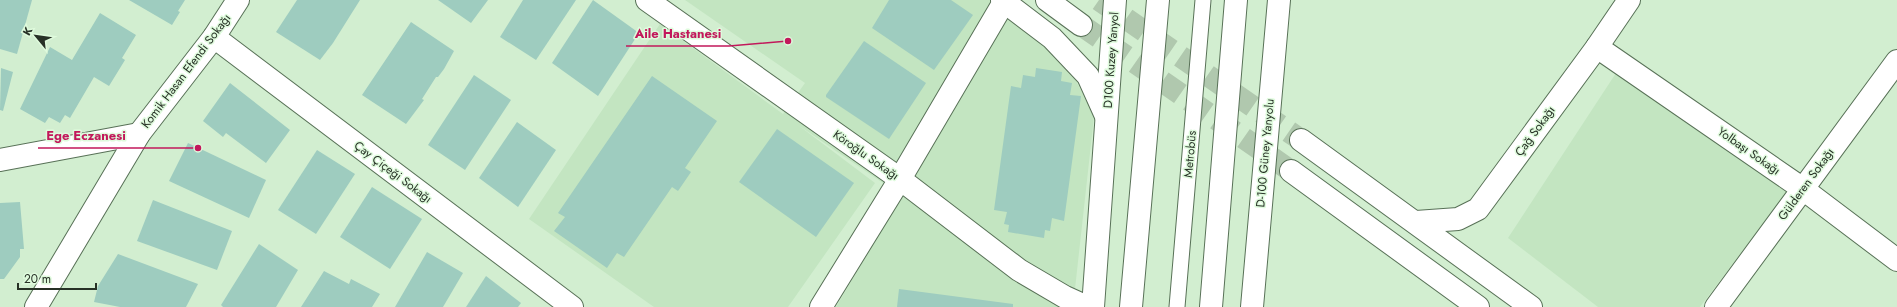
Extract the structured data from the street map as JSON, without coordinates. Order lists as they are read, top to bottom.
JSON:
{
  "streets": {
    "main road": [
      "D100 Kuzey Yanyol",
      "Komik Hasan Efendi Sokağı",
      "Çağ Sokağı",
      "Yolbaşı Sokağı",
      "D-100 Güney Yanyolu",
      "Köroğlu Sokağı",
      "Çay Çiçeği Sokağı",
      "Gülderen Sokağı"
    ],
    "lane": ["Metrobüs"]
  },
  "crossings": [
    ["Komik Hasan Efendi Sokağı", "Çay Çiçeği Sokağı"],
    ["Çağ Sokağı", "Yolbaşı Sokağı"],
    ["Yolbaşı Sokağı", "Gülderen Sokağı"]
  ],
  "places": ["Aile Hastanesi", "Ege Eczanesi"],
  "scale_bar": "20 m",
  "north": "top left"
}
